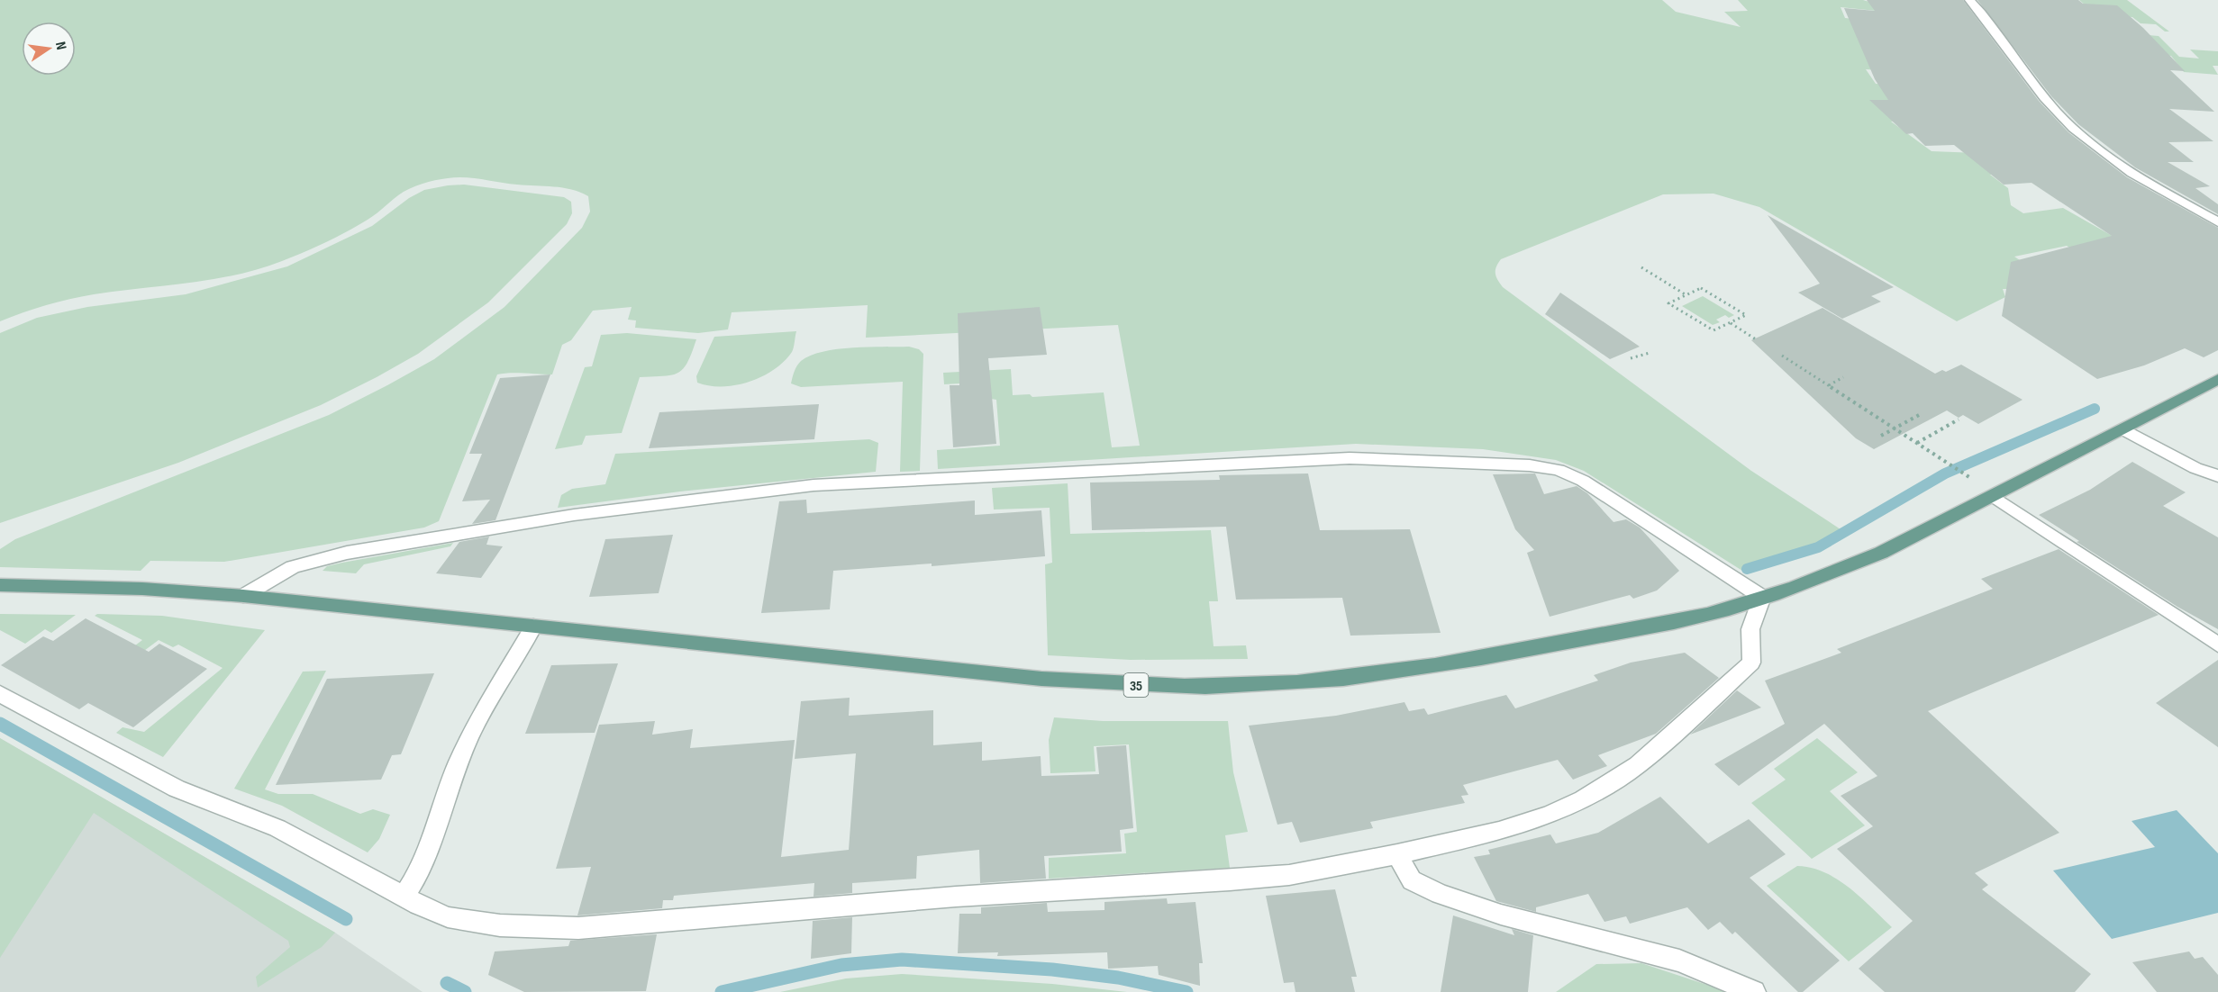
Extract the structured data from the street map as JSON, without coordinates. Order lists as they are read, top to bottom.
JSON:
{
  "streets": {
    "main road": ["35"]
  },
  "north": "right"
}
